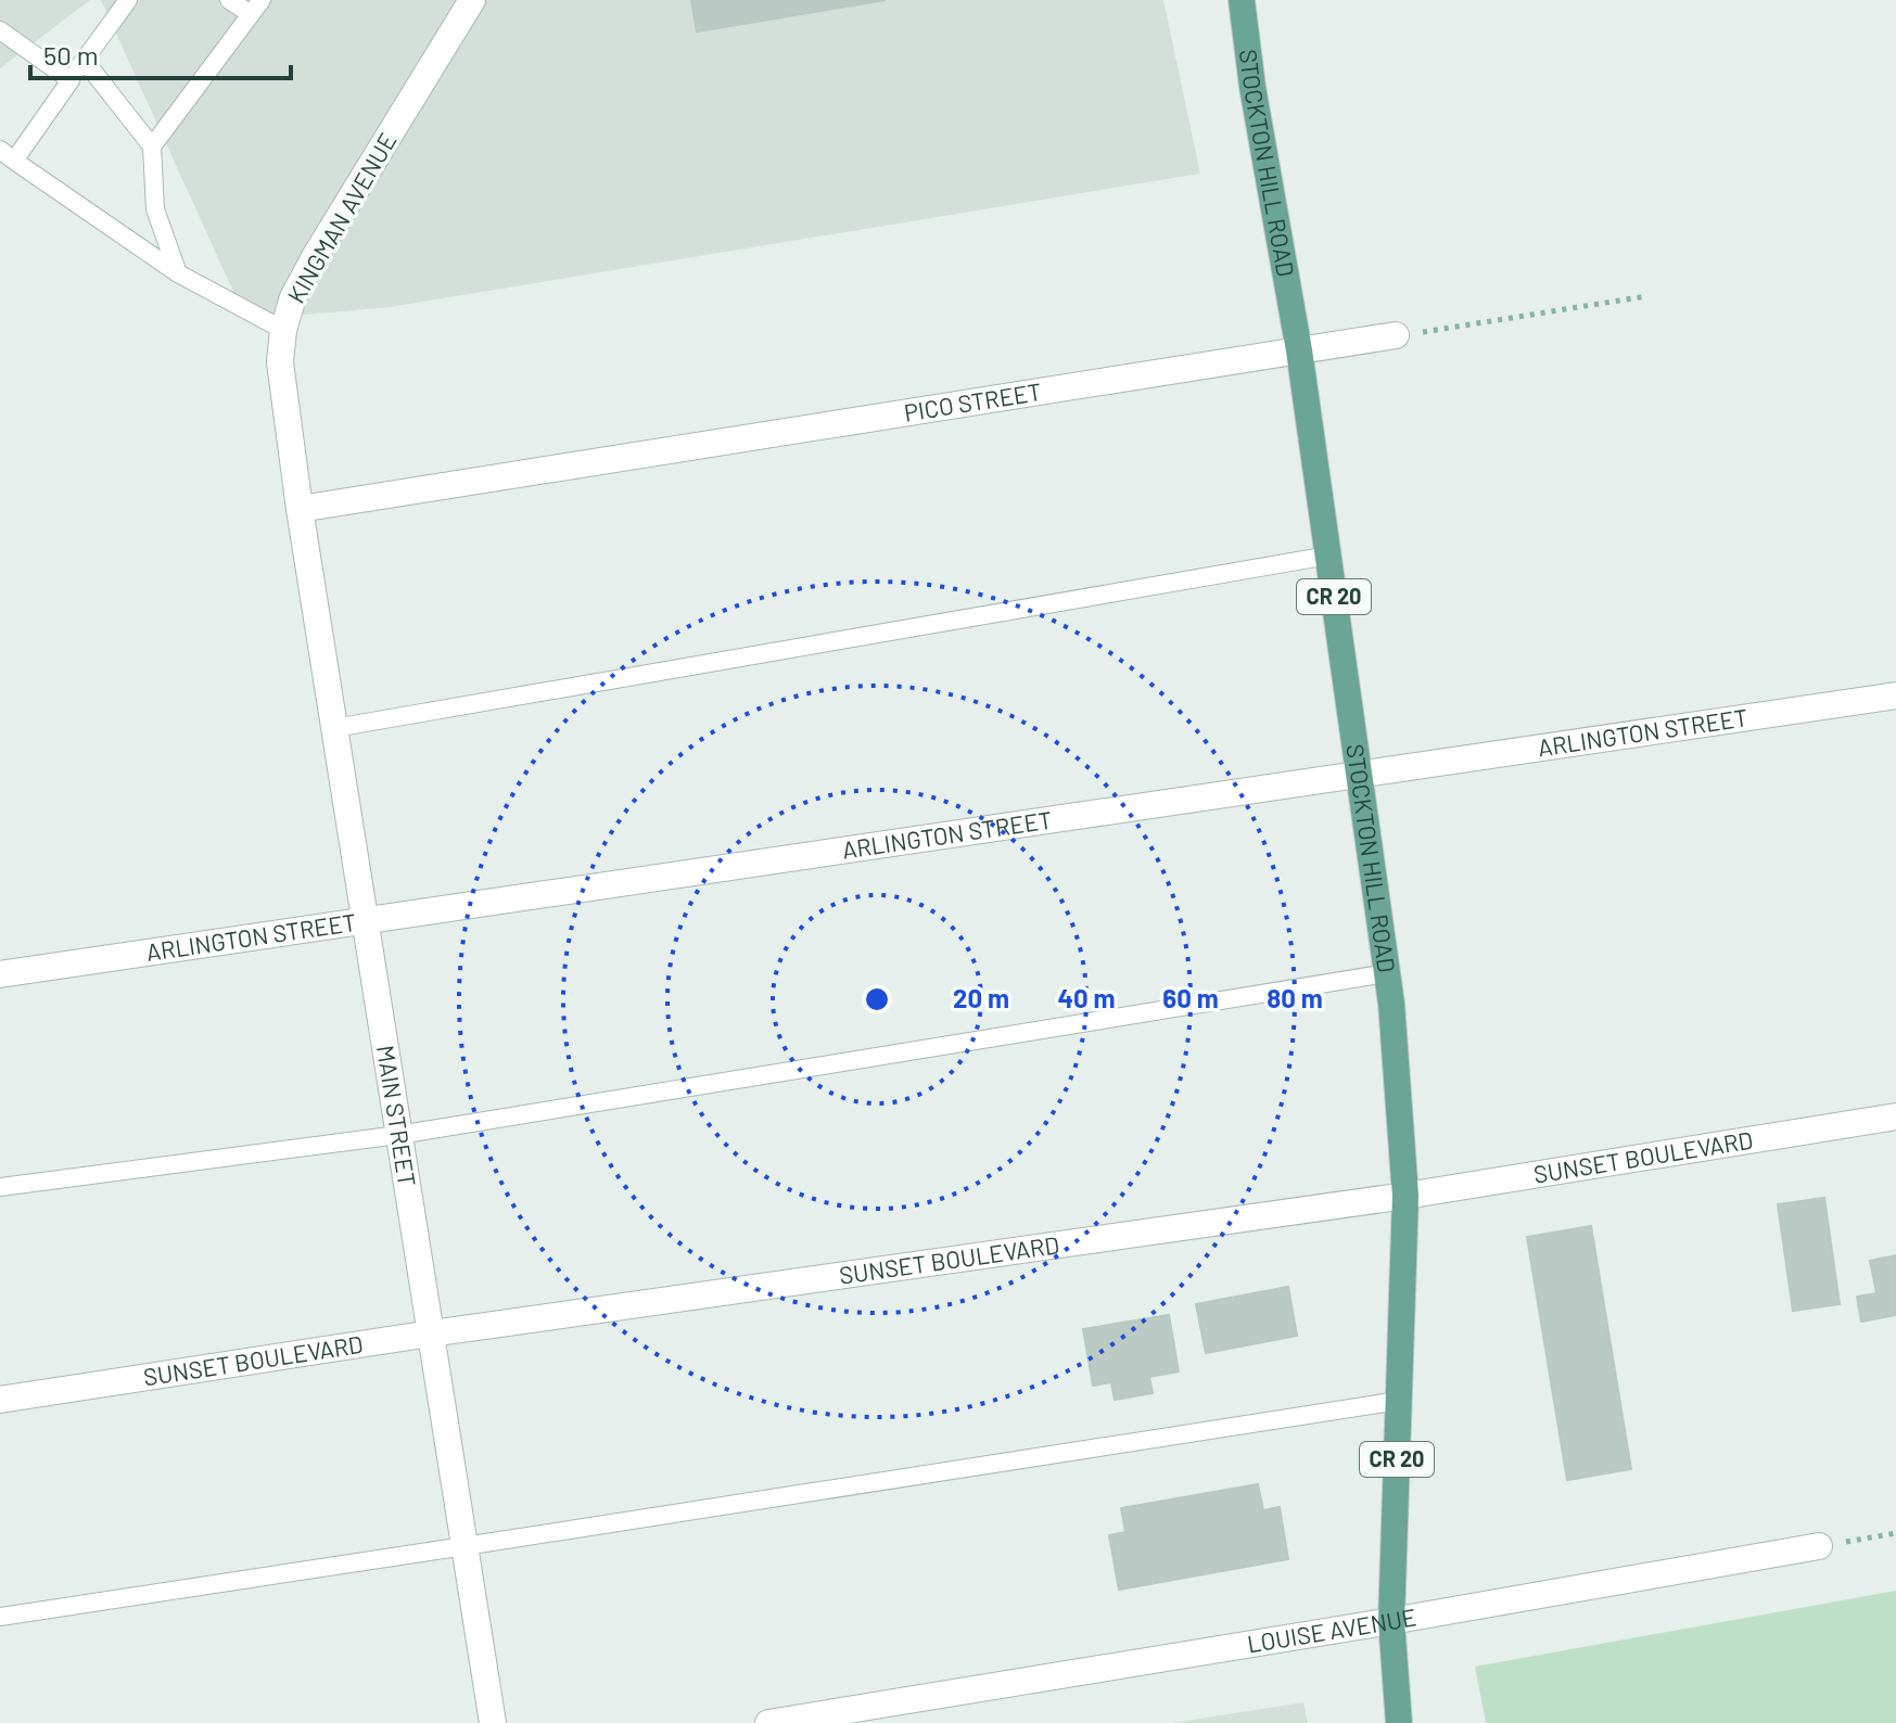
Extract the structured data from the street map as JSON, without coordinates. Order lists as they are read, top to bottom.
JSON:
{
  "streets": {
    "main road": ["STOCKTON HILL ROAD", "CR 20"],
    "street": [
      "KINGMAN AVENUE",
      "PICO STREET",
      "ARLINGTON STREET",
      "MAIN STREET",
      "SUNSET BOULEVARD",
      "LOUISE AVENUE"
    ]
  },
  "crossings": [
    ["STOCKTON HILL ROAD", "PICO STREET"],
    ["STOCKTON HILL ROAD", "ARLINGTON STREET"],
    ["STOCKTON HILL ROAD", "SUNSET BOULEVARD"],
    ["STOCKTON HILL ROAD", "LOUISE AVENUE"],
    ["KINGMAN AVENUE", "PICO STREET"],
    ["KINGMAN AVENUE", "MAIN STREET"],
    ["PICO STREET", "MAIN STREET"],
    ["ARLINGTON STREET", "MAIN STREET"],
    ["MAIN STREET", "SUNSET BOULEVARD"]
  ],
  "scale_bar": "50 m",
  "rings": [
    "20 m",
    "40 m",
    "60 m",
    "80 m"
  ]
}
